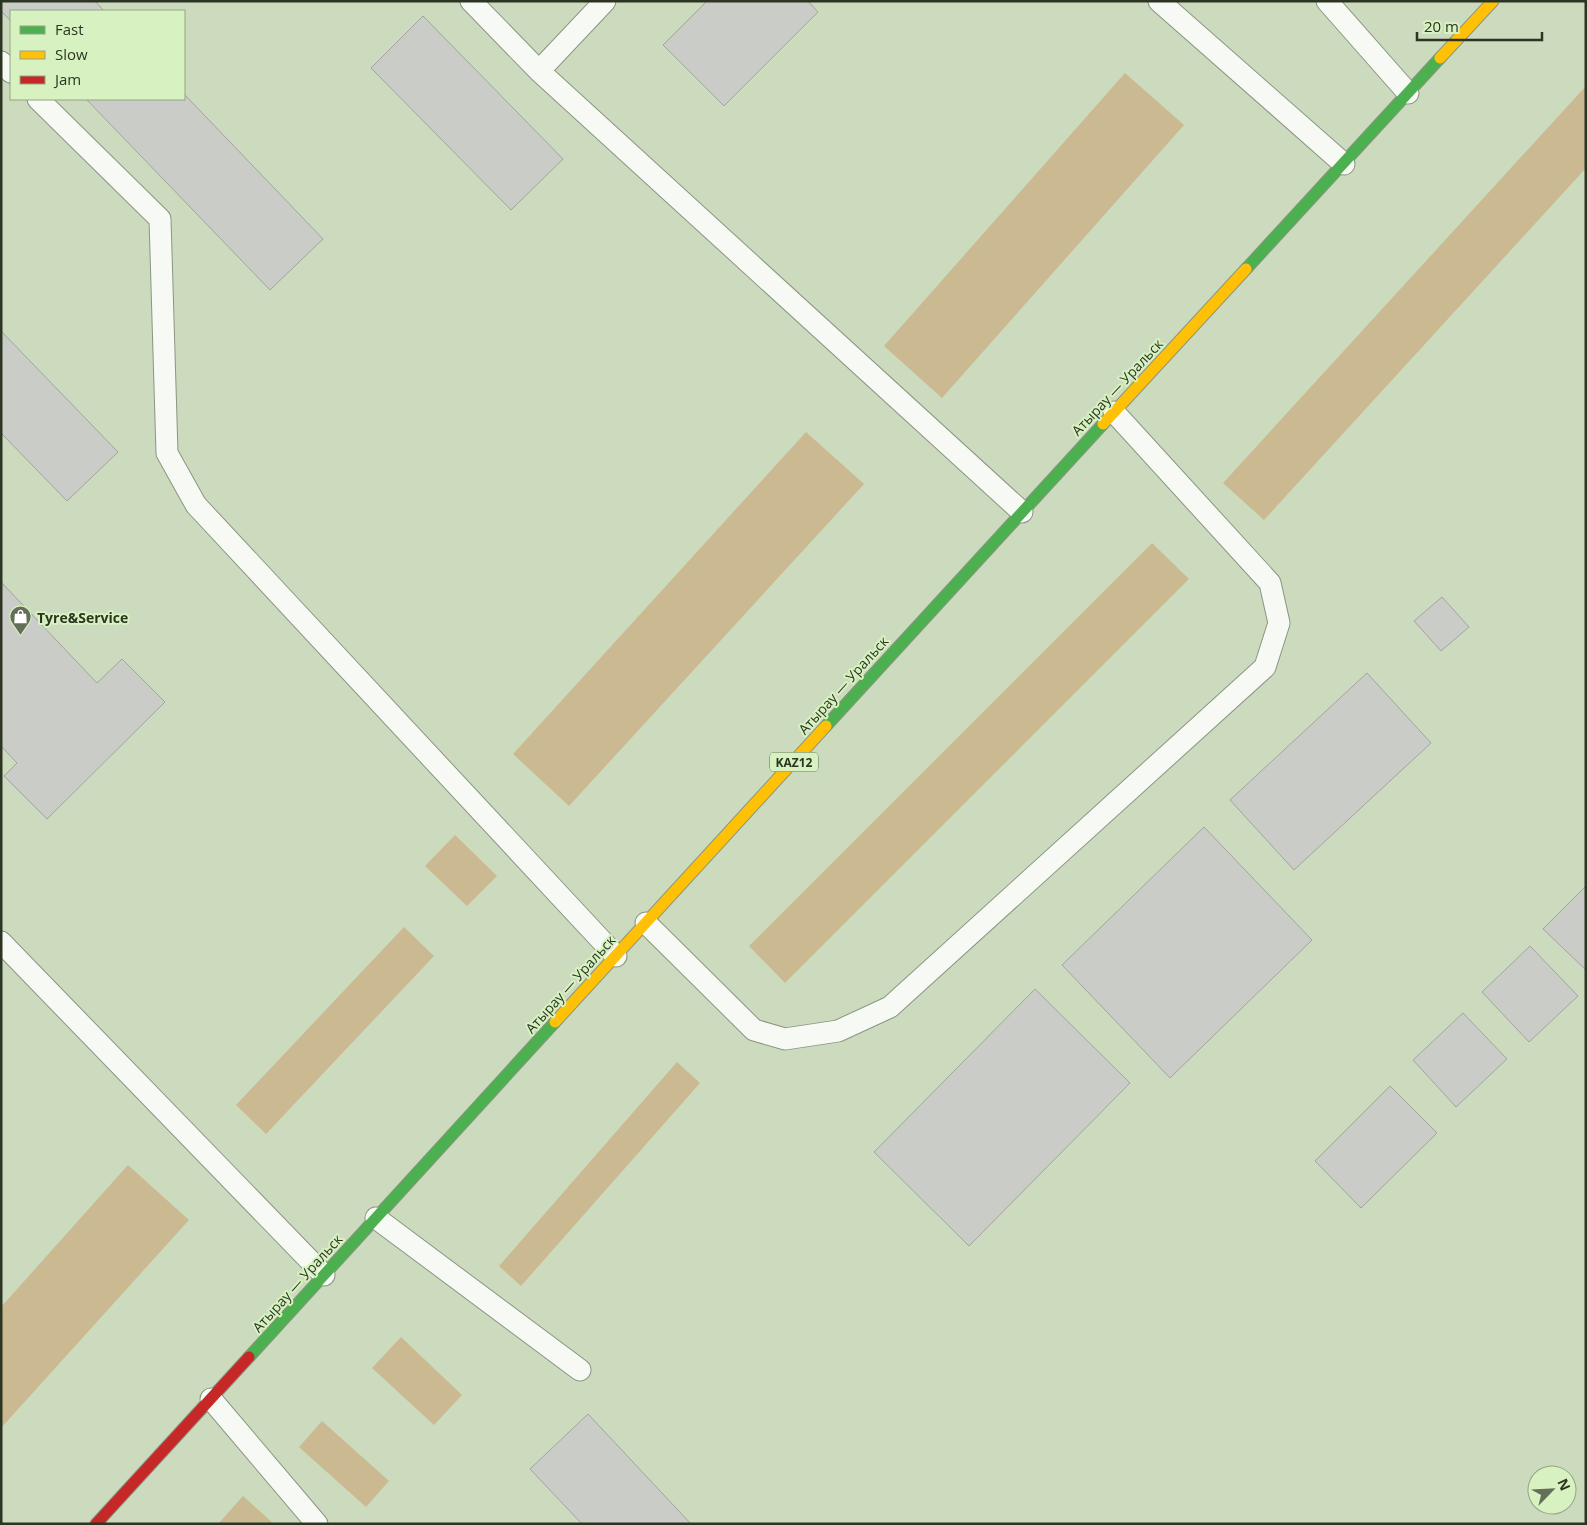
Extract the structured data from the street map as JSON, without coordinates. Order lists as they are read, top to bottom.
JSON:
{
  "streets": {
    "highway": ["Атырау — Уральск", "KAZ12"]
  },
  "places": {
    "shop": ["Tyre&Service"]
  },
  "legend": ["Fast", "Slow", "Jam"],
  "scale_bar": "20 m",
  "north": "top right"
}
